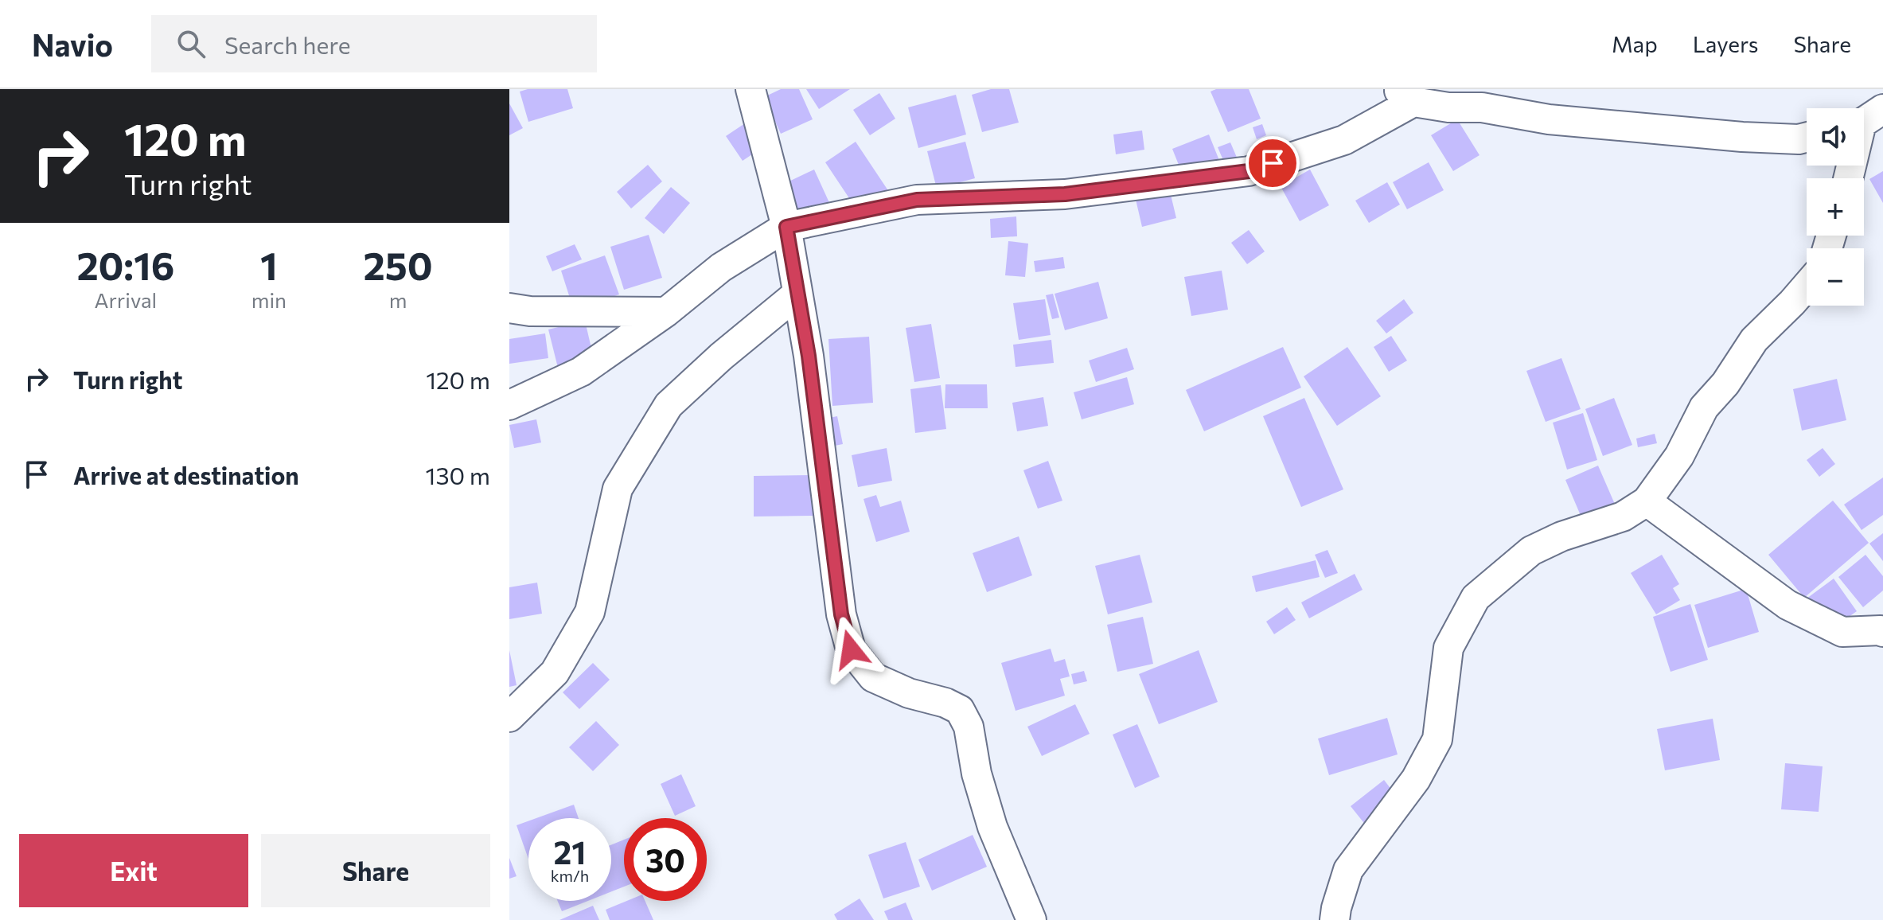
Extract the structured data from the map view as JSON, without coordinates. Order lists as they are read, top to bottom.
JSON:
{
  "page": {
    "header": "Navio",
    "search": "Search here",
    "nav": ["Map", "Layers", "Share"],
    "turn": ["120 m", "Turn right"],
    "map_buttons": ["+", "−"],
    "eta": [
      "20:16",
      "Arrival",
      "1",
      "min",
      "250",
      "m"
    ],
    "list": [
      {
        "name": "Turn right",
        "value": "120 m"
      },
      {
        "name": "Arrive at destination",
        "value": "130 m"
      }
    ],
    "speed": "21 km/h",
    "limit": "30",
    "buttons": ["Exit", "Share"]
  }
}
